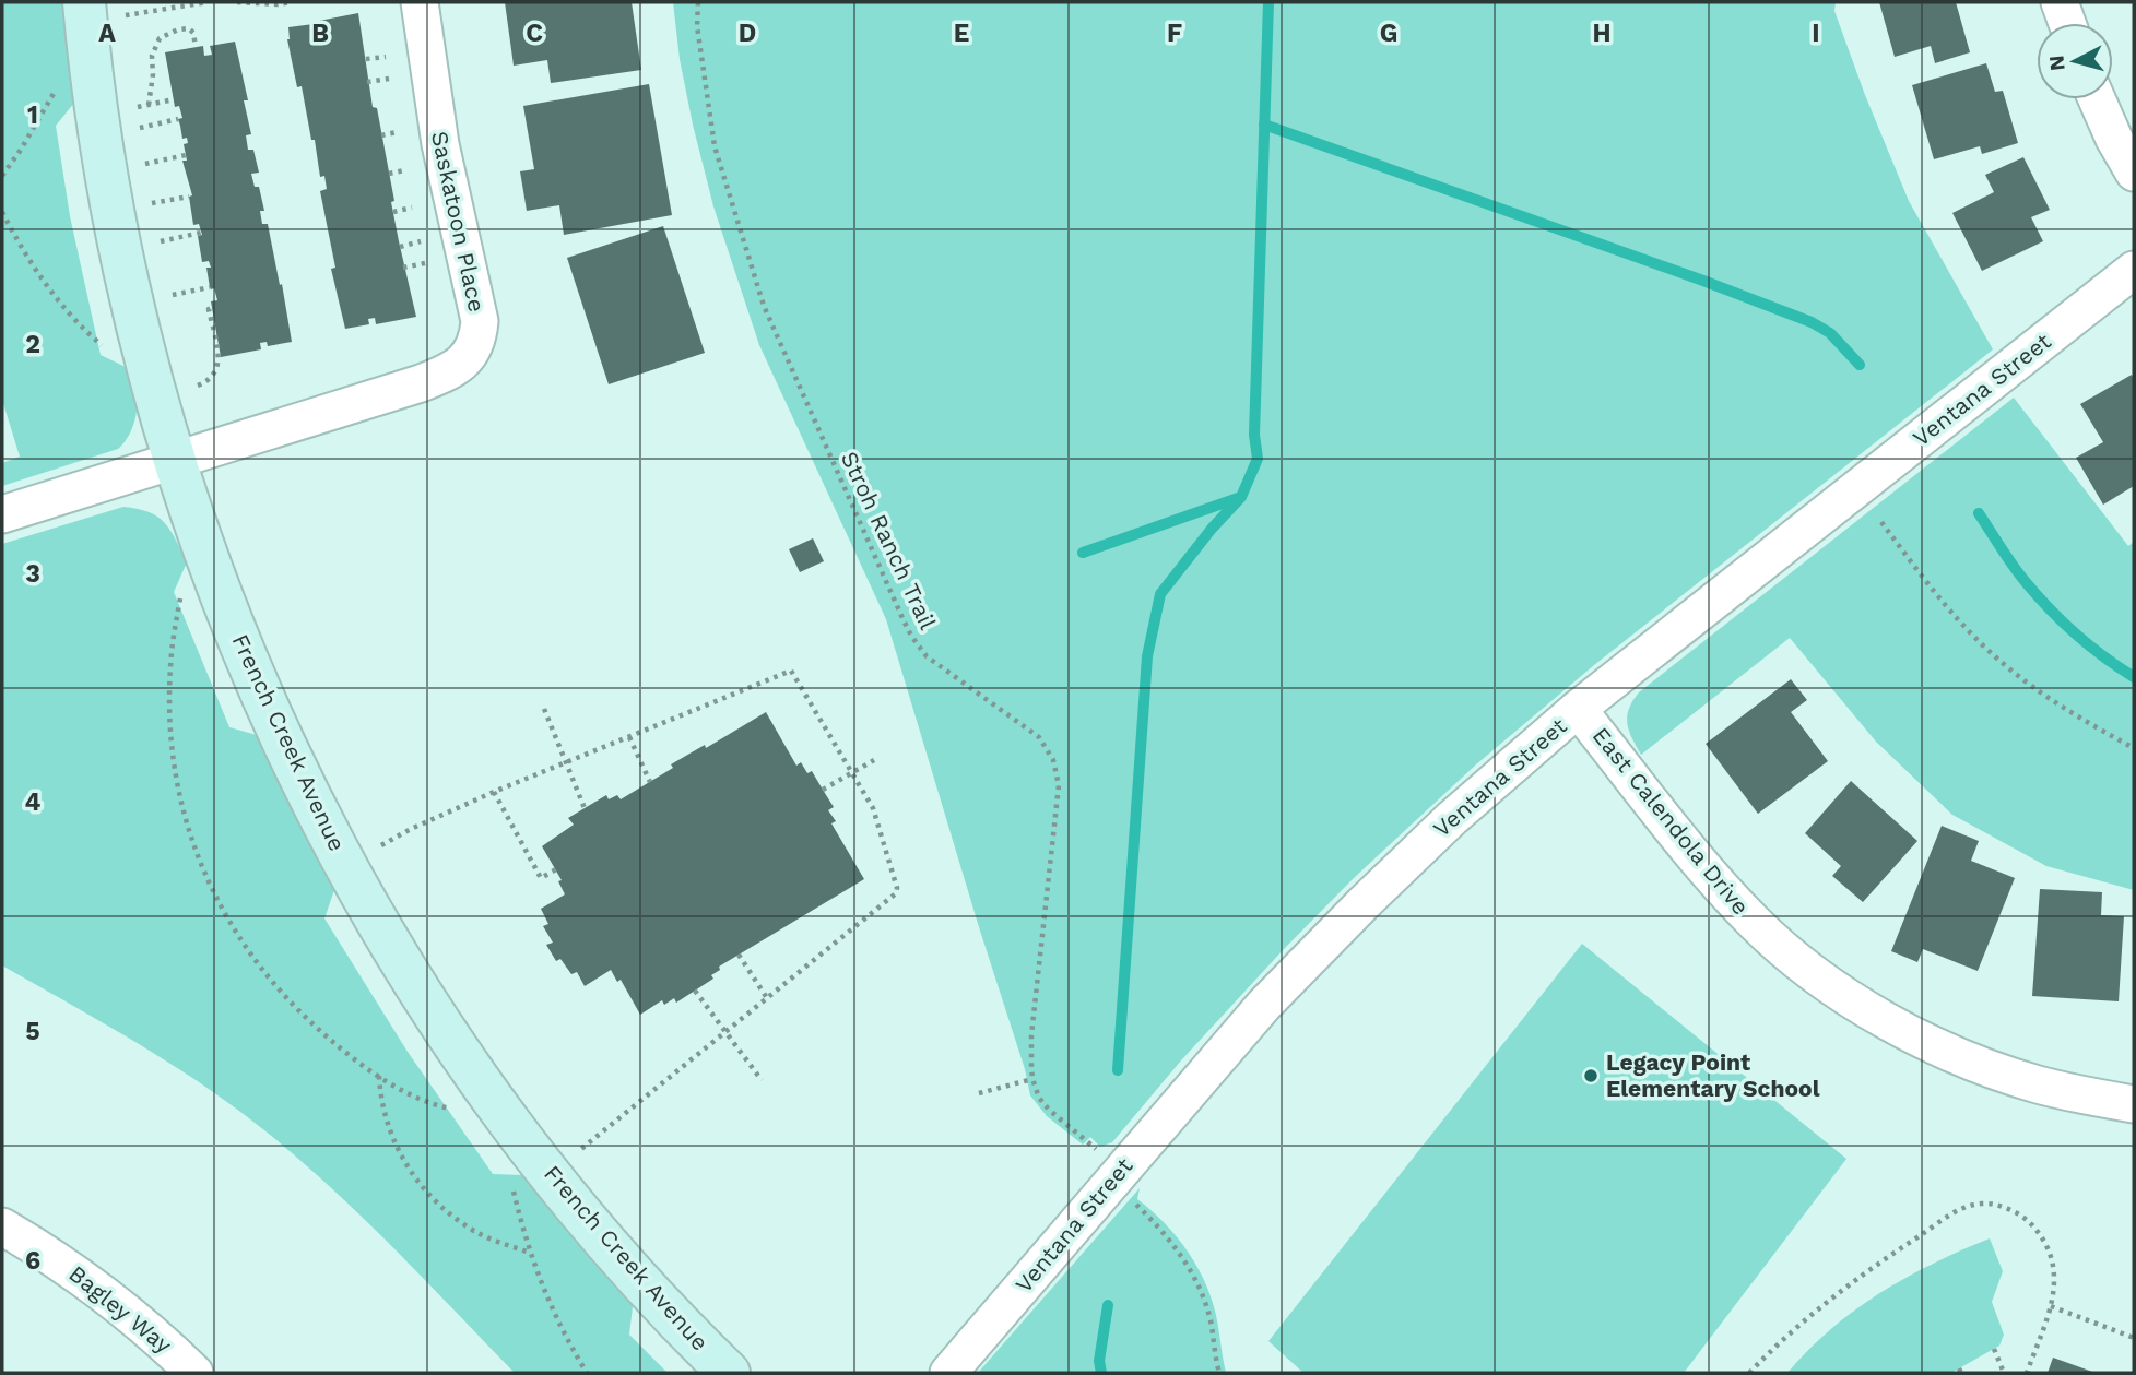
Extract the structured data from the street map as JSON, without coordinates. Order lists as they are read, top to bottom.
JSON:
{
  "streets": {
    "street": [
      "Saskatoon Place",
      "Ventana Street",
      "French Creek Avenue",
      "East Calendola Drive",
      "Bagley Way"
    ],
    "path": ["Stroh Ranch Trail"]
  },
  "crossings": [
    ["Saskatoon Place", "French Creek Avenue"],
    ["Ventana Street", "East Calendola Drive"]
  ],
  "places": ["Legacy Point Elementary School"],
  "north": "left",
  "grid": {
    "columns": [
      "A",
      "B",
      "C",
      "D",
      "E",
      "F",
      "G",
      "H",
      "I"
    ],
    "rows": [
      "1",
      "2",
      "3",
      "4",
      "5",
      "6"
    ]
  }
}
